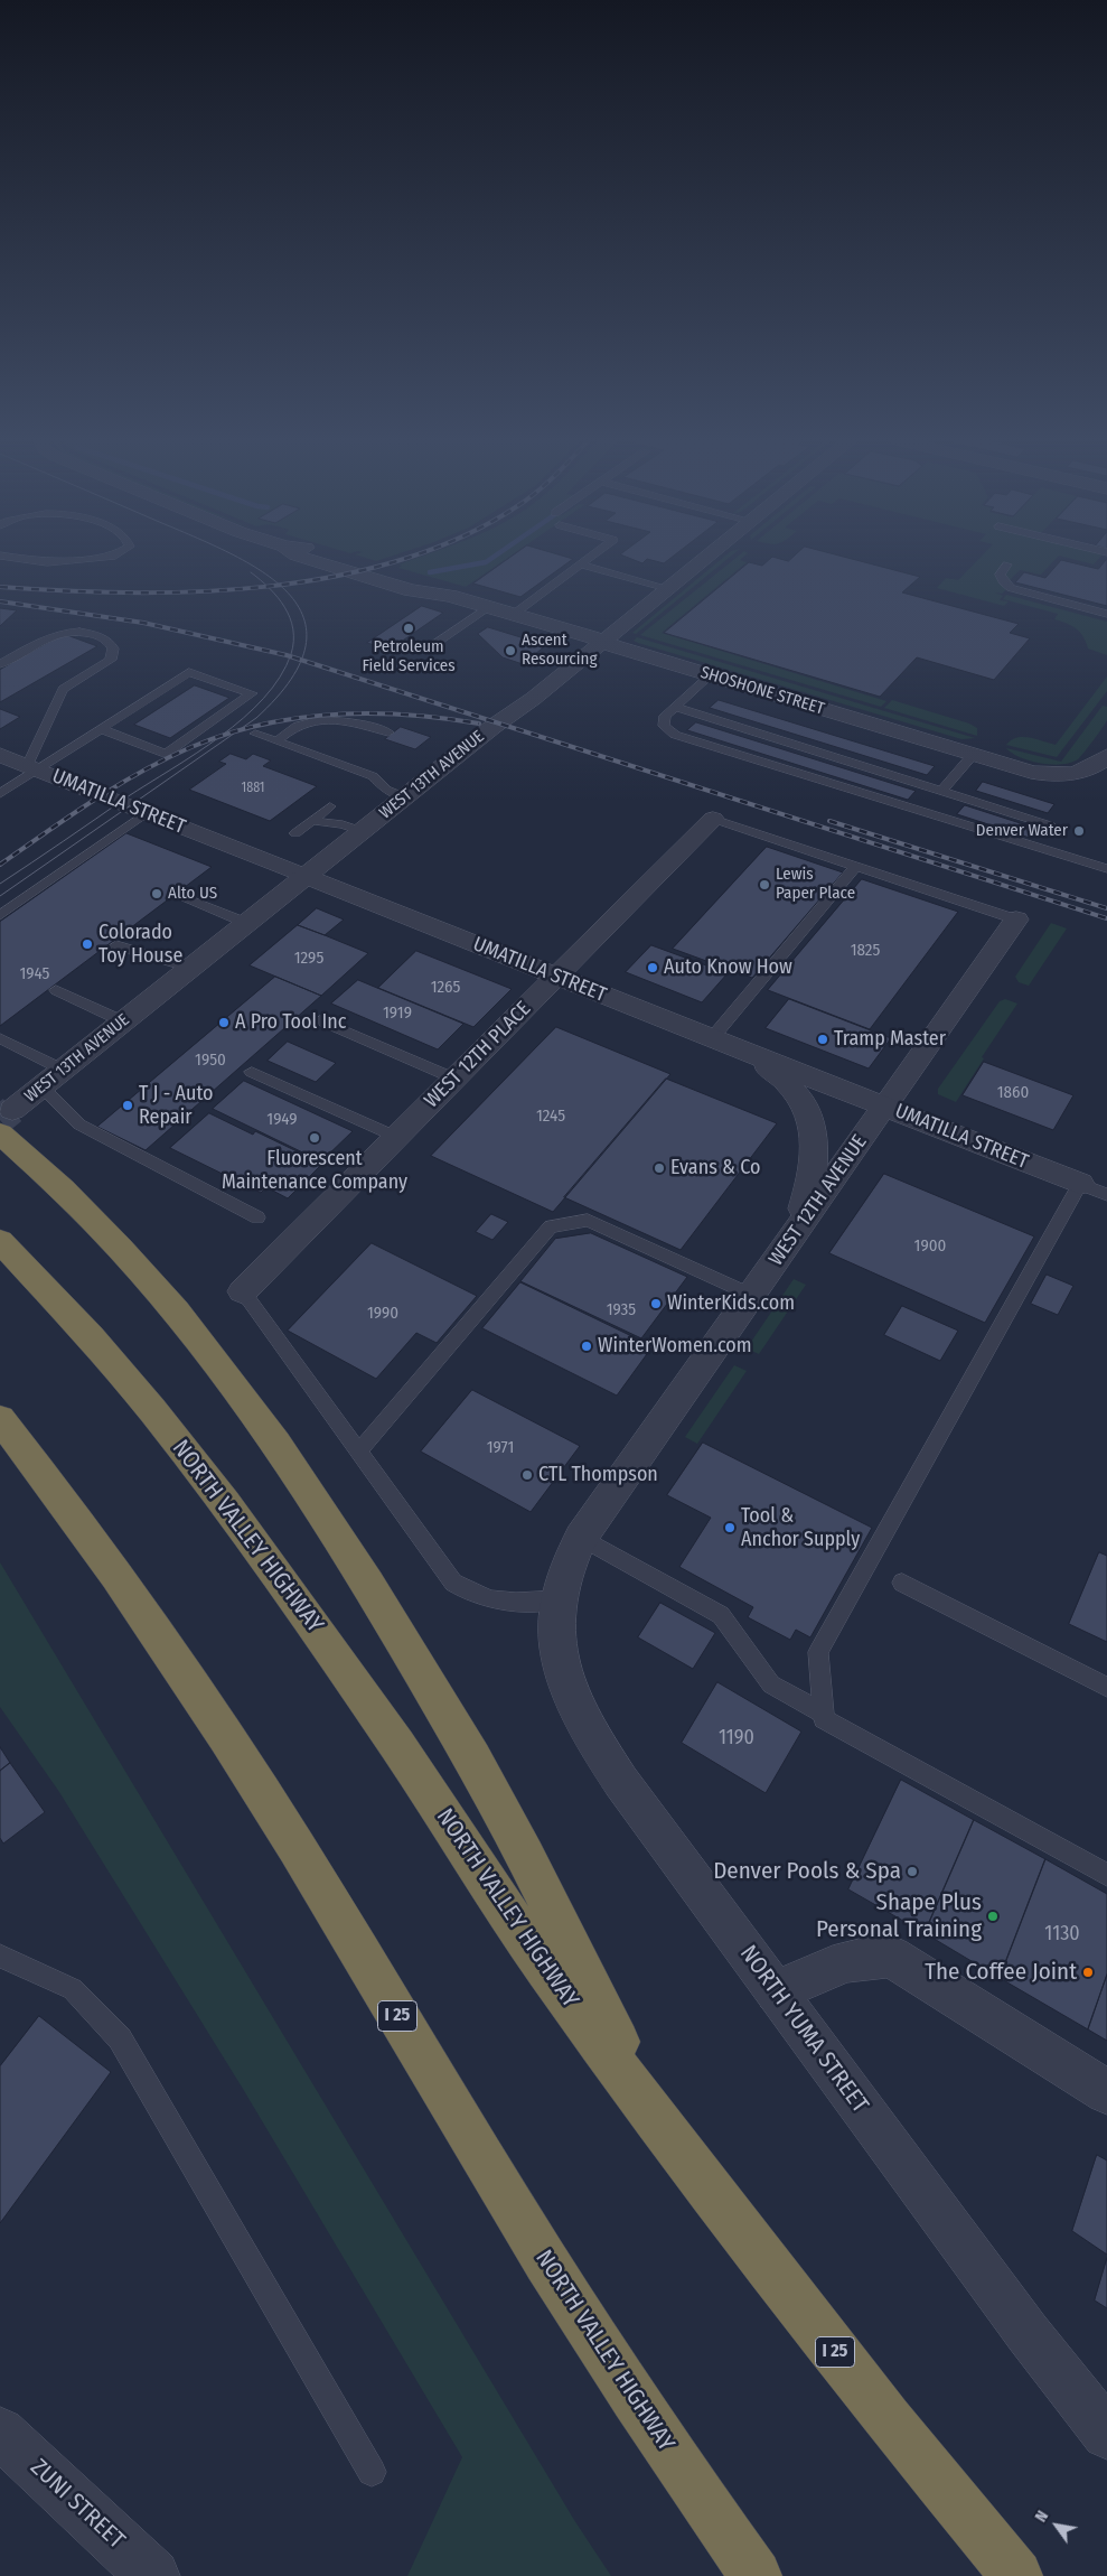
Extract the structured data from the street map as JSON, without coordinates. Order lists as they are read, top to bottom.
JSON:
{
  "streets": {
    "highway": ["NORTH VALLEY HIGHWAY", "I 25"],
    "street": [
      "SHOSHONE STREET",
      "WEST 13TH AVENUE",
      "UMATILLA STREET",
      "WEST 12TH PLACE",
      "WEST 12TH AVENUE",
      "NORTH YUMA STREET",
      "ZUNI STREET"
    ]
  },
  "crossings": [
    ["SHOSHONE STREET", "WEST 13TH AVENUE"],
    ["WEST 13TH AVENUE", "UMATILLA STREET"],
    ["UMATILLA STREET", "WEST 12TH PLACE"],
    ["UMATILLA STREET", "WEST 12TH AVENUE"],
    ["WEST 12TH AVENUE", "NORTH YUMA STREET"]
  ],
  "places": [
    "Petroleum Field Services",
    "Ascent Resourcing",
    "Denver Water",
    "Lewis Paper Place",
    "Alto US",
    "Colorado Toy House",
    "Auto Know How",
    "A Pro Tool Inc",
    "Tramp Master",
    "T J - Auto Repair",
    "Fluorescent Maintenance Company",
    "Evans & Co",
    "WinterKids.com",
    "WinterWomen.com",
    "CTL Thompson",
    "Tool & Anchor Supply",
    "Denver Pools & Spa",
    "Shape Plus Personal Training",
    "The Coffee Joint"
  ],
  "house_numbers": [
    "1881",
    "1825",
    "1295",
    "1945",
    "1265",
    "1919",
    "1950",
    "1860",
    "1245",
    "1949",
    "1900",
    "1935",
    "1990",
    "1971",
    "1190",
    "1130"
  ],
  "north": "top left"
}
